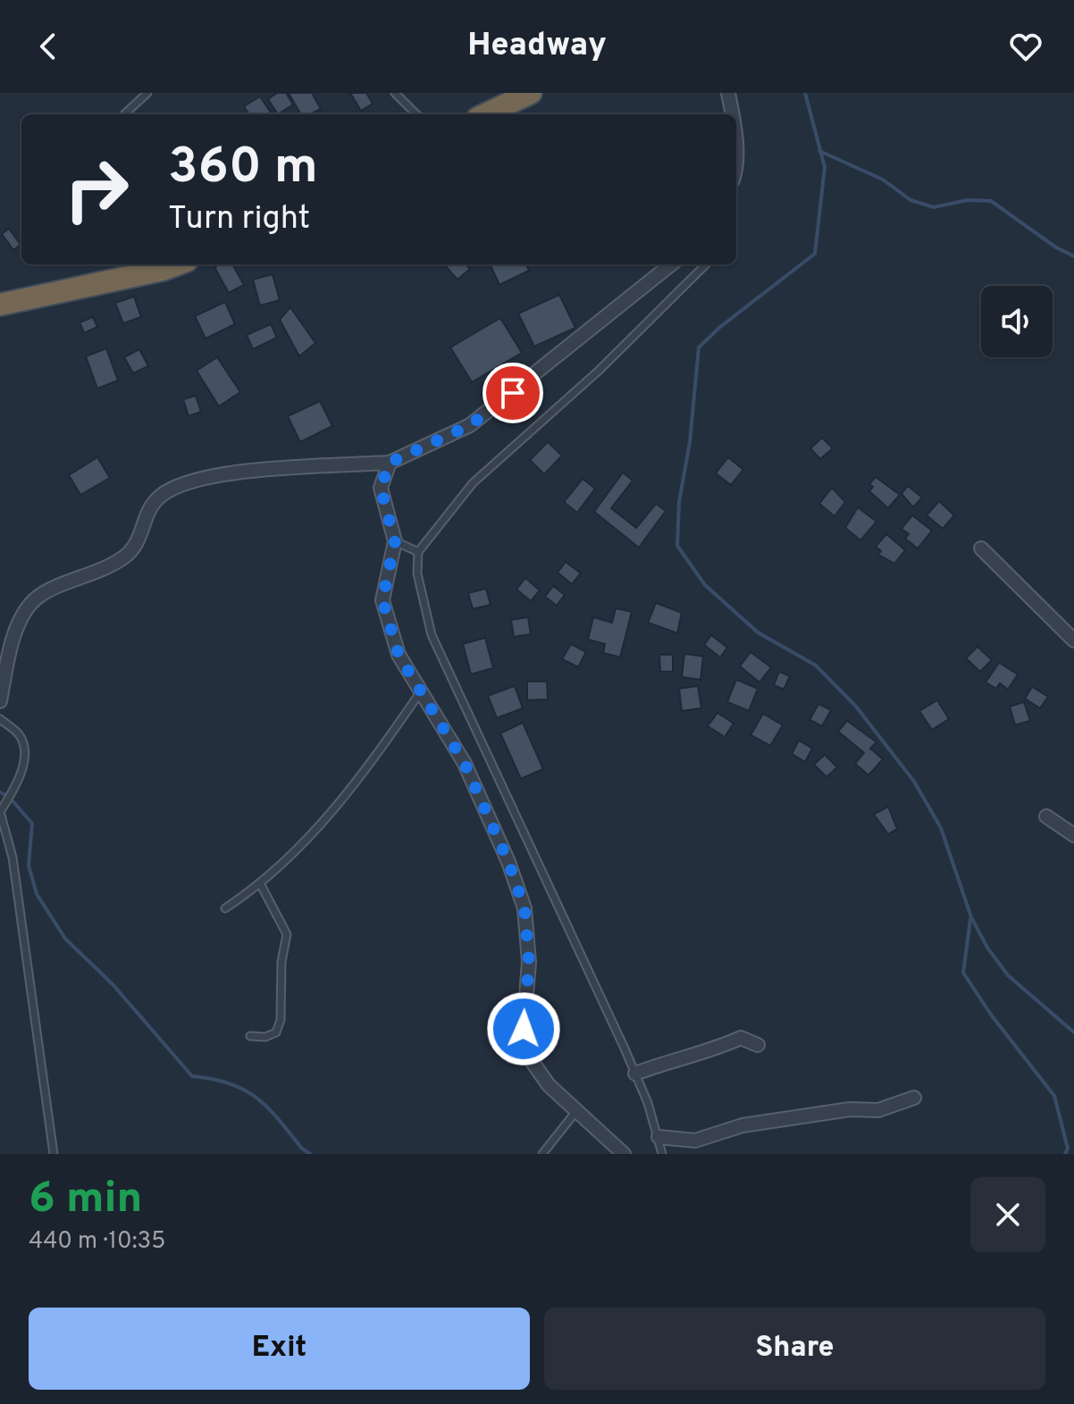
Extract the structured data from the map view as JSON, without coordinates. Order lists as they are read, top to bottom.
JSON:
{
  "page": {
    "header": "Headway",
    "turn": ["360 m", "Turn right"],
    "heading": ["6 min", "440 m · 10:35"],
    "buttons": ["Exit", "Share"]
  }
}
